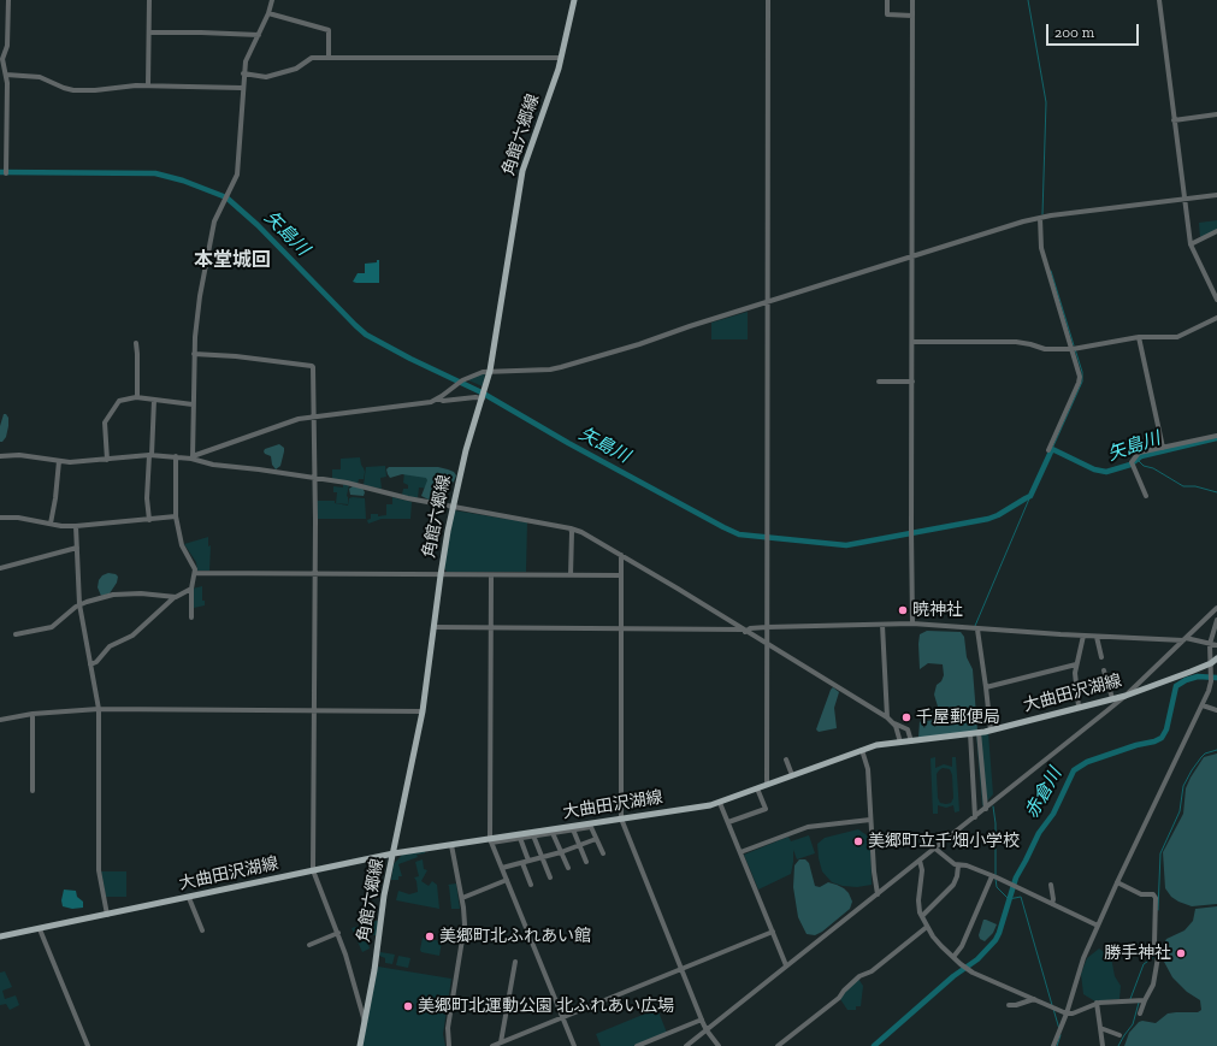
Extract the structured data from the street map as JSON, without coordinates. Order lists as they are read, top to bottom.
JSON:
{
  "streets": {
    "main road": ["角館六郷線", "大曲田沢湖線"]
  },
  "crossings": [
    ["角館六郷線", "大曲田沢湖線"]
  ],
  "districts": ["本堂城回"],
  "water": ["矢島川", "赤倉川"],
  "places": [
    "暁神社",
    "千屋郵便局",
    "美郷町立千畑小学校",
    "美郷町北ふれあい館",
    "勝手神社",
    "美郷町北運動公園 北ふれあい広場"
  ],
  "scale_bar": "200 m"
}
